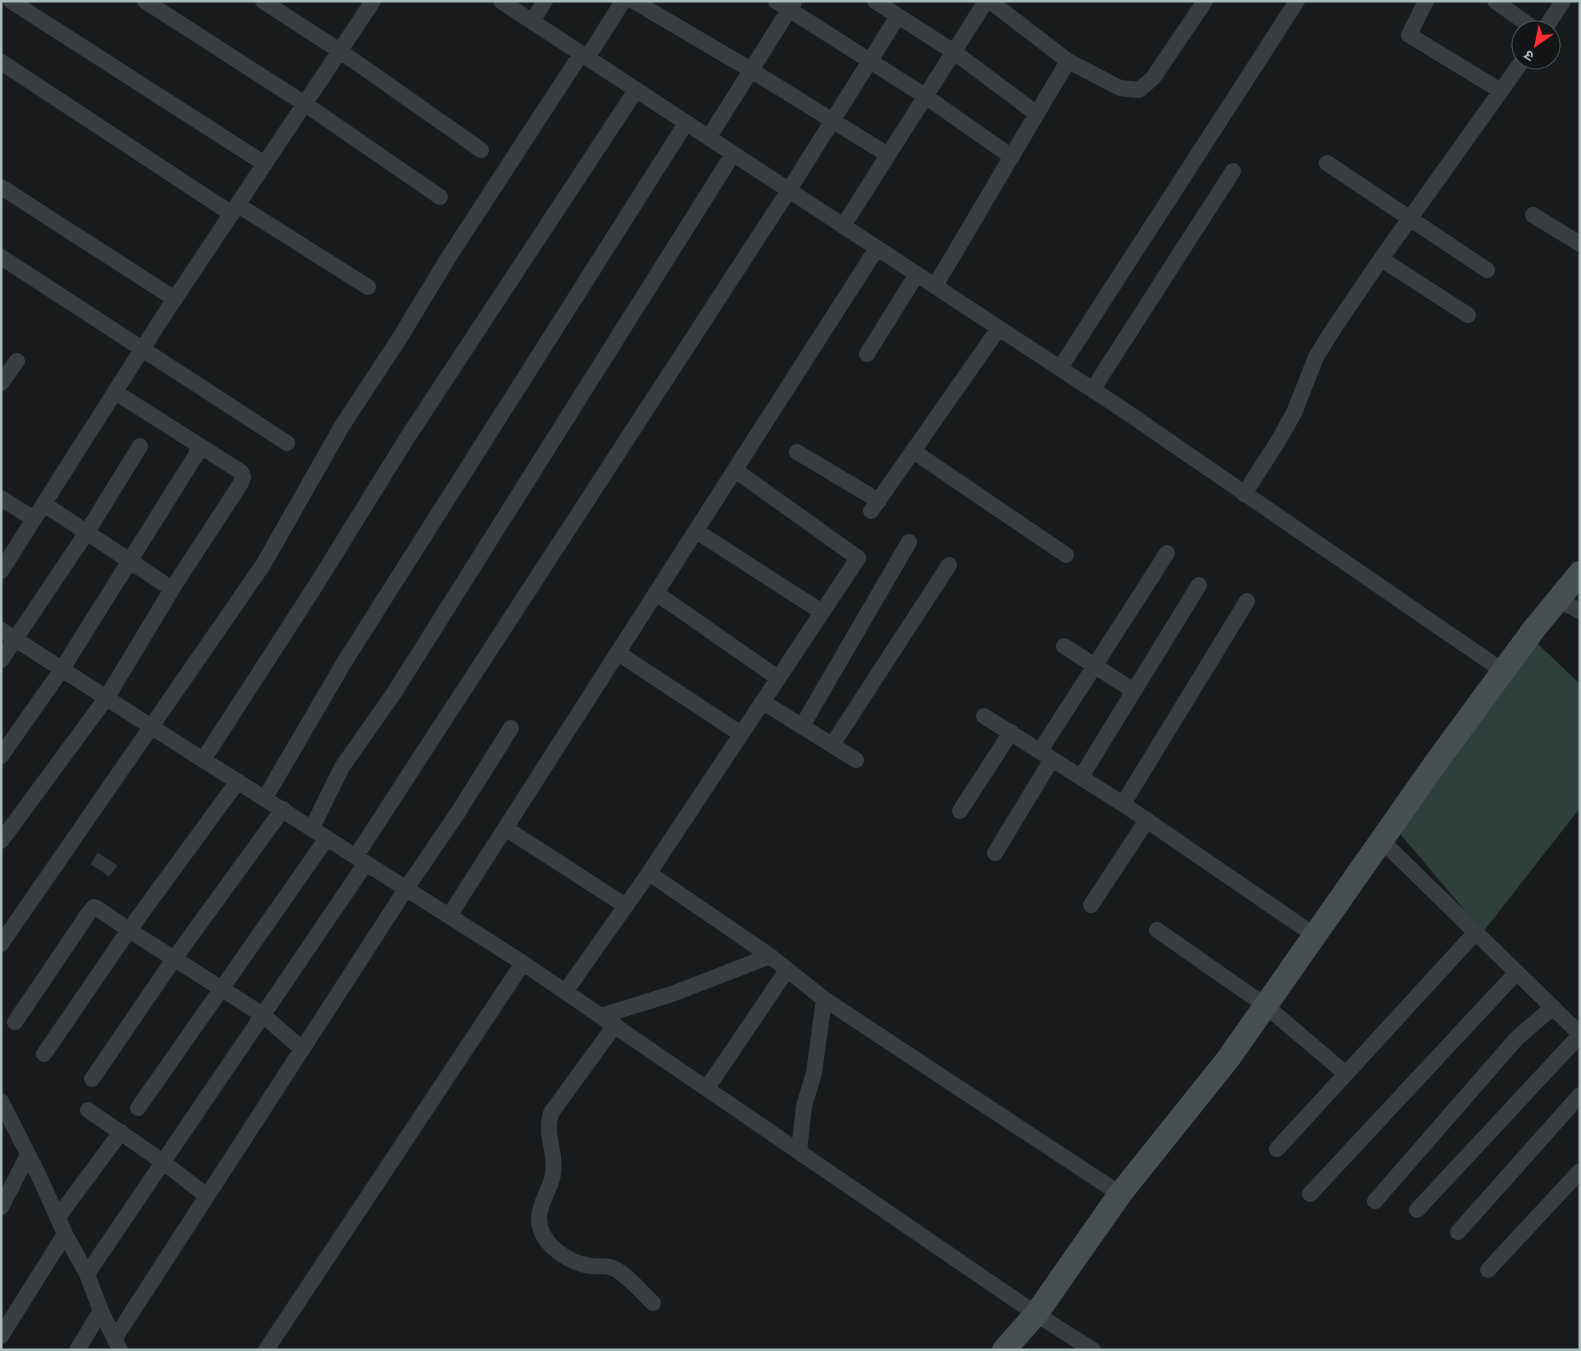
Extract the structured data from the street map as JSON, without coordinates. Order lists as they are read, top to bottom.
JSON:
{
  "north": "bottom left"
}
